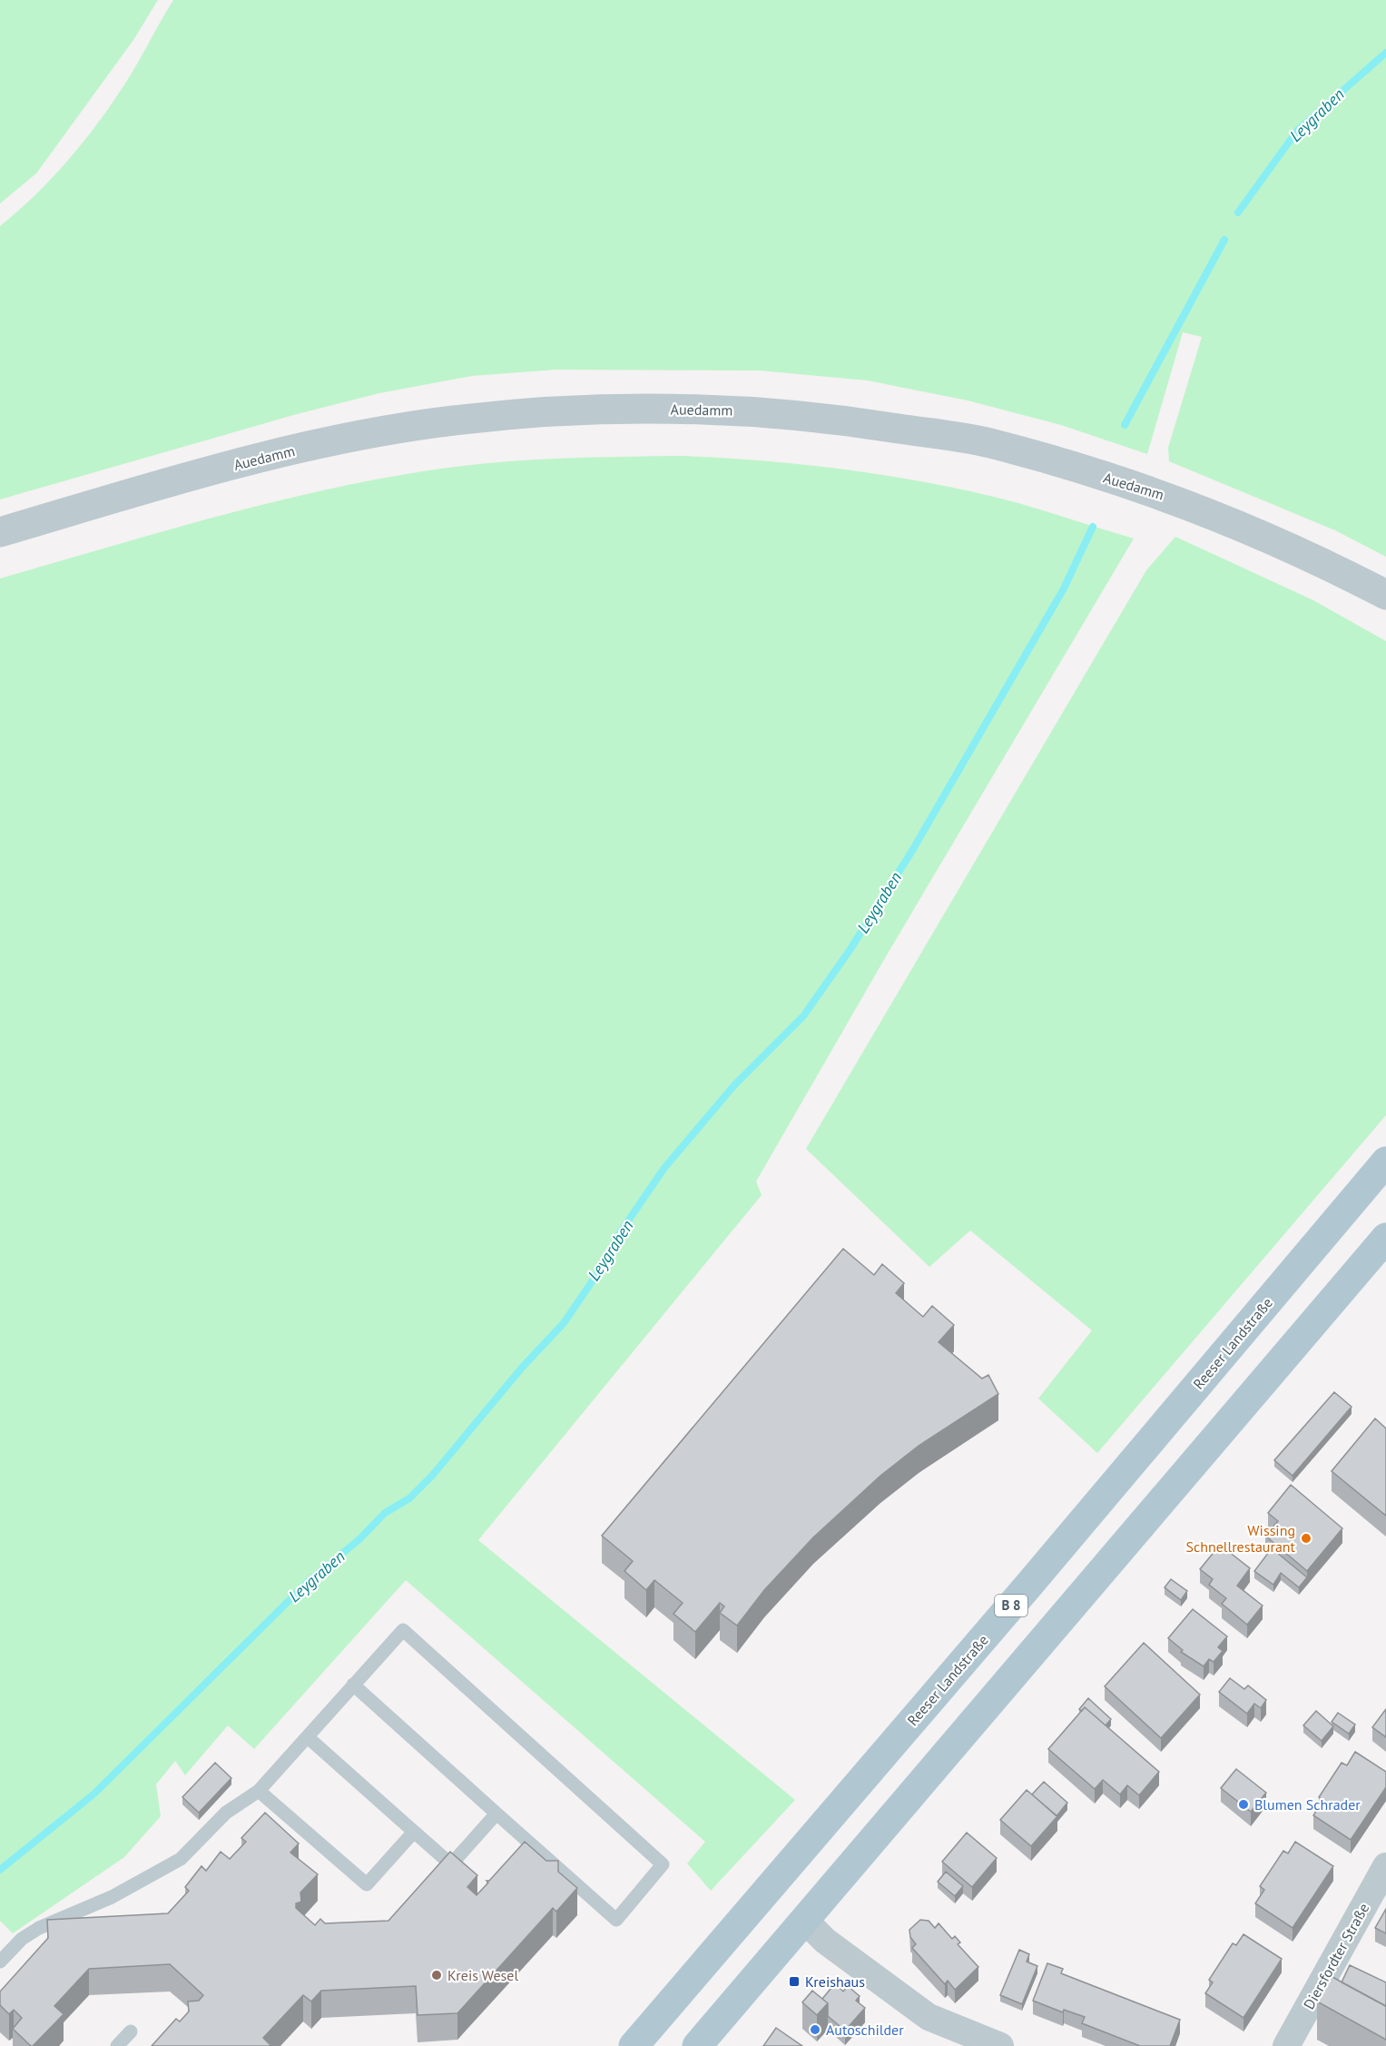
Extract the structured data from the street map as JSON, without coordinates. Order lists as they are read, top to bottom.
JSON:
{
  "streets": {
    "main road": ["Reeser Landstraße", "B 8"],
    "street": ["Auedamm", "Diersfordter Straße"]
  },
  "water": ["Leygraben"],
  "places": {
    "other": [
      "Wissing Schnellrestaurant",
      "Blumen Schrader",
      "Kreis Wesel",
      "Autoschilder"
    ],
    "transit": ["Kreishaus"]
  }
}
